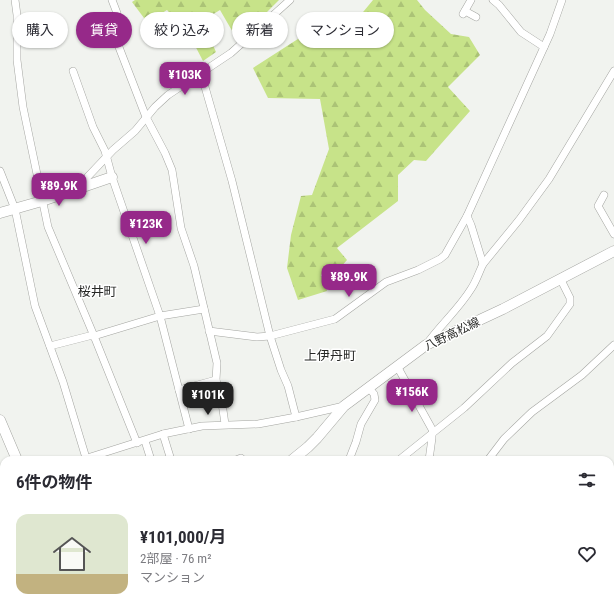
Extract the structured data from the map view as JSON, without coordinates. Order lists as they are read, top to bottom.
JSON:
{
  "streets": {
    "main road": ["八野高松線"]
  },
  "districts": ["桜井町", "上伊丹町"],
  "page": {
    "chip": [
      "購入",
      "賃貸",
      "絞り込み",
      "新着",
      "マンション"
    ],
    "price": [
      "¥103K",
      "¥89.9K",
      "¥123K",
      "¥89.9K",
      "¥156K",
      "¥101K"
    ],
    "heading": "6件の物件",
    "list": [
      {
        "name": "¥101,000/月",
        "note": "2部屋 · 76 m² · マンション"
      }
    ]
  }
}
